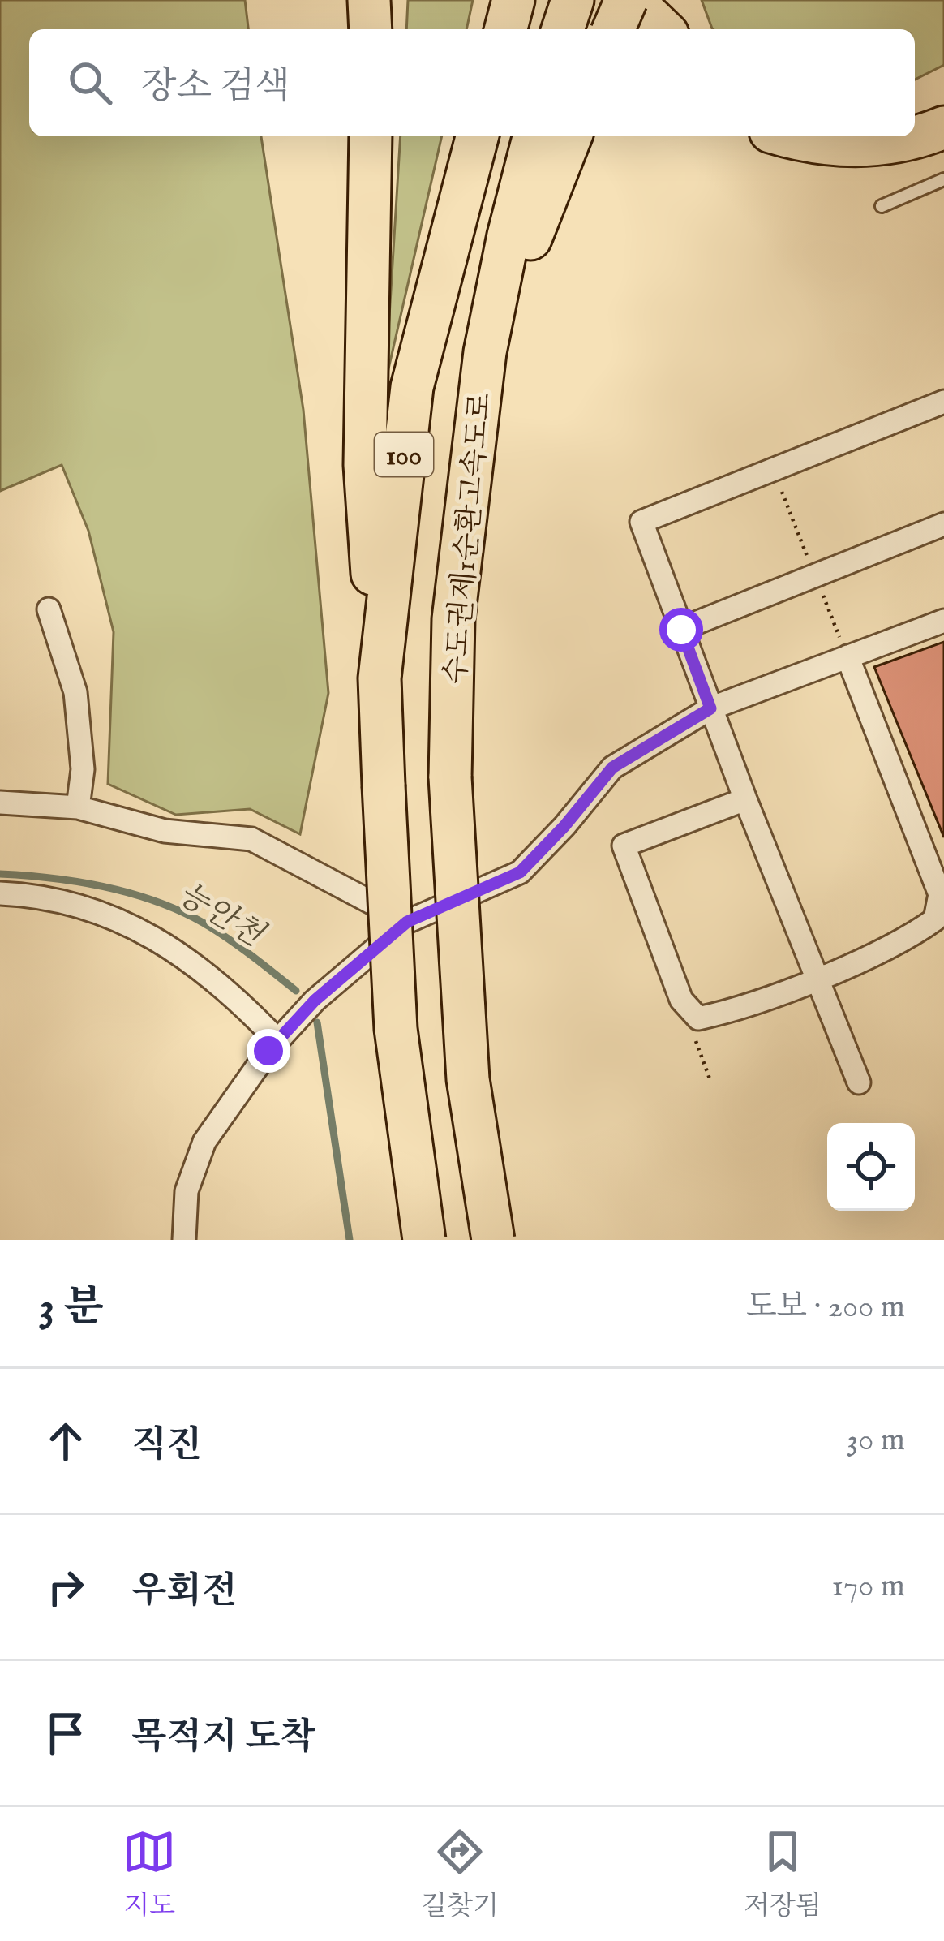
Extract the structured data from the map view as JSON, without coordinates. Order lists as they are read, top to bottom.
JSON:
{
  "streets": {
    "highway": ["100", "수도권제1순환고속도로"]
  },
  "water": ["능안천"],
  "page": {
    "search": "장소 검색",
    "heading": ["3 분", "도보 · 200 m"],
    "list": [
      ["직진", "30 m"],
      ["우회전", "170 m"],
      "목적지 도착"
    ],
    "nav": ["지도", "길찾기", "저장됨"]
  }
}
